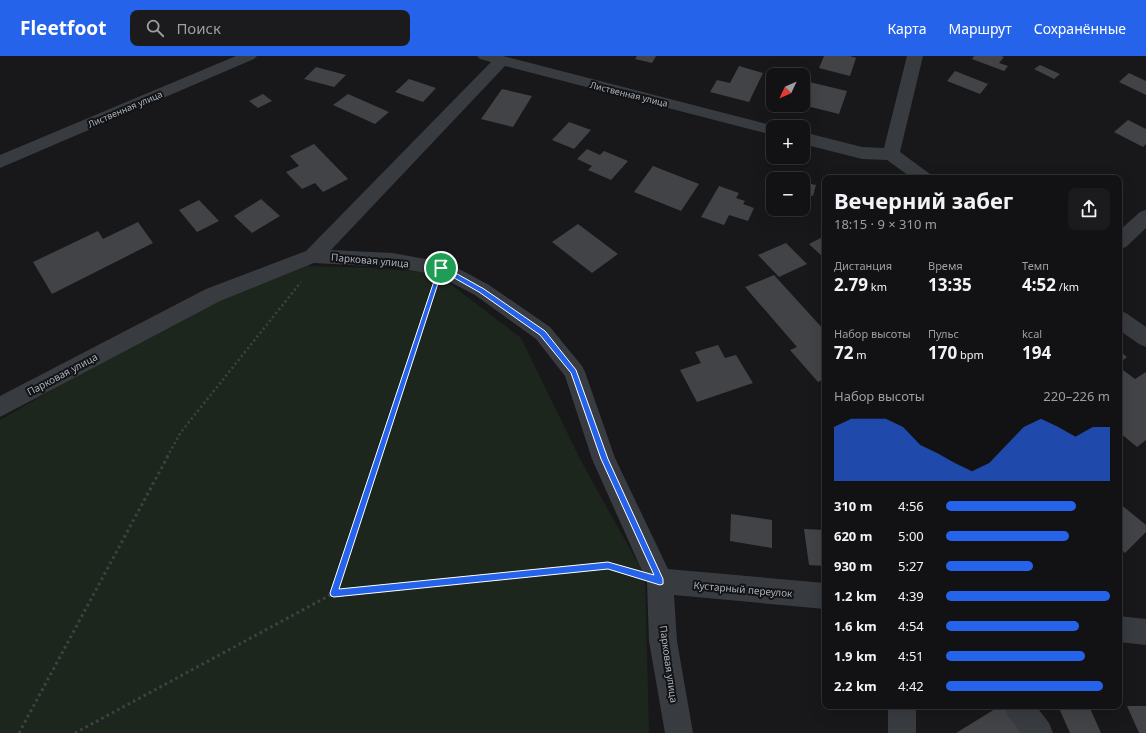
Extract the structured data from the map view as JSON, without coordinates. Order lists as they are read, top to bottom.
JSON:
{
  "streets": {
    "street": ["Лиственная улица", "Парковая улица", "Кустарный переулок"]
  },
  "crossings": [
    ["Парковая улица", "Кустарный переулок"]
  ],
  "north": "bottom left",
  "page": {
    "header": "Fleetfoot",
    "search": "Поиск",
    "nav": ["Карта", "Маршрут", "Сохранённые"],
    "map_buttons": ["+", "−"],
    "heading": ["Вечерний забег", "18:15 · 9 × 310 m"],
    "stats": [
      ["Дистанция", "2.79 km"],
      ["Время", "13:35"],
      ["Темп", "4:52 /km"],
      ["Набор высоты", "72 m"],
      ["Пульс", "170 bpm"],
      ["kcal", "194"]
    ],
    "chart": ["Набор высоты", "220–226 m"],
    "list": [
      {
        "name": "310 m",
        "note": "4:56"
      },
      {
        "name": "620 m",
        "note": "5:00"
      },
      {
        "name": "930 m",
        "note": "5:27"
      },
      {
        "name": "1.2 km",
        "note": "4:39"
      },
      {
        "name": "1.6 km",
        "note": "4:54"
      },
      {
        "name": "1.9 km",
        "note": "4:51"
      },
      {
        "name": "2.2 km",
        "note": "4:42"
      }
    ]
  }
}
